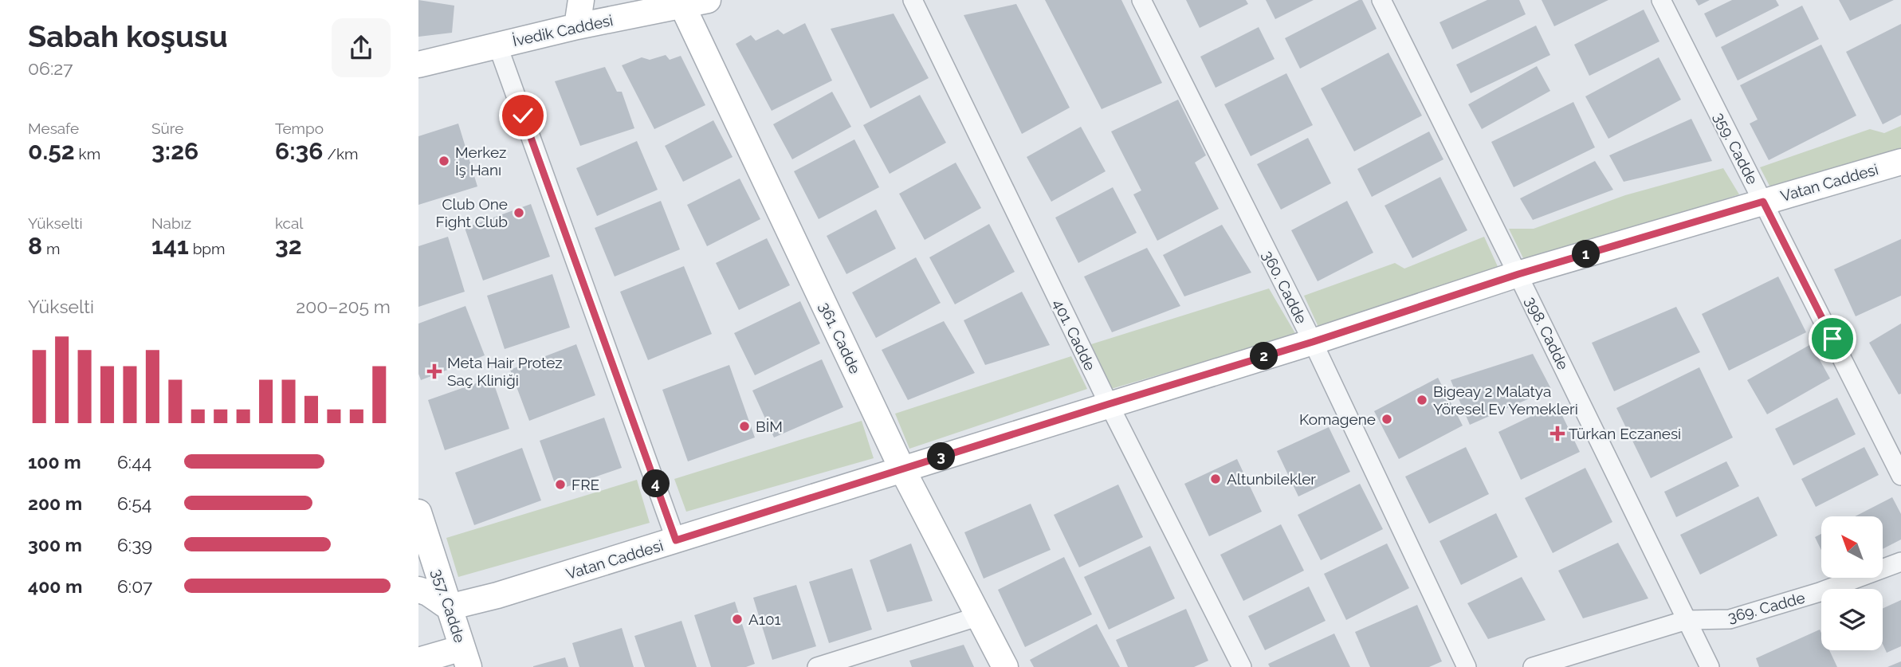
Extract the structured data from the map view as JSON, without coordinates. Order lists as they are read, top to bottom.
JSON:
{
  "streets": {
    "main road": [
      "İvedik Caddesi",
      "Vatan Caddesi",
      "361. Cadde",
      "357. Cadde"
    ],
    "street": [
      "359. Cadde",
      "360. Cadde",
      "398. Cadde",
      "401. Cadde",
      "369. Cadde"
    ]
  },
  "crossings": [
    ["İvedik Caddesi", "361. Cadde"],
    ["359. Cadde", "Vatan Caddesi"],
    ["Vatan Caddesi", "360. Cadde"],
    ["Vatan Caddesi", "398. Cadde"],
    ["Vatan Caddesi", "401. Cadde"],
    ["Vatan Caddesi", "361. Cadde"],
    ["Vatan Caddesi", "357. Cadde"],
    ["398. Cadde", "369. Cadde"]
  ],
  "places": {
    "other": [
      "Merkez İş Hanı",
      "Club One Fight Club",
      "Bigeay 2 Malatya Yöresel Ev Yemekleri",
      "Komagene",
      "BİM",
      "Altunbilekler",
      "FRE",
      "A101"
    ],
    "health": ["Meta Hair Protez Saç Kliniği", "Türkan Eczanesi"]
  },
  "north": "top left",
  "page": {
    "heading": ["Sabah koşusu", "06:27"],
    "stats": [
      ["Mesafe", "0.52 km"],
      ["Süre", "3:26"],
      ["Tempo", "6:36 /km"],
      ["Yükselti", "8 m"],
      ["Nabız", "141 bpm"],
      ["kcal", "32"]
    ],
    "pins": [
      "1",
      "2",
      "3",
      "4"
    ],
    "chart": ["Yükselti", "200–205 m"],
    "list": [
      {
        "name": "100 m",
        "note": "6:44"
      },
      {
        "name": "200 m",
        "note": "6:54"
      },
      {
        "name": "300 m",
        "note": "6:39"
      },
      {
        "name": "400 m",
        "note": "6:07"
      }
    ]
  }
}
